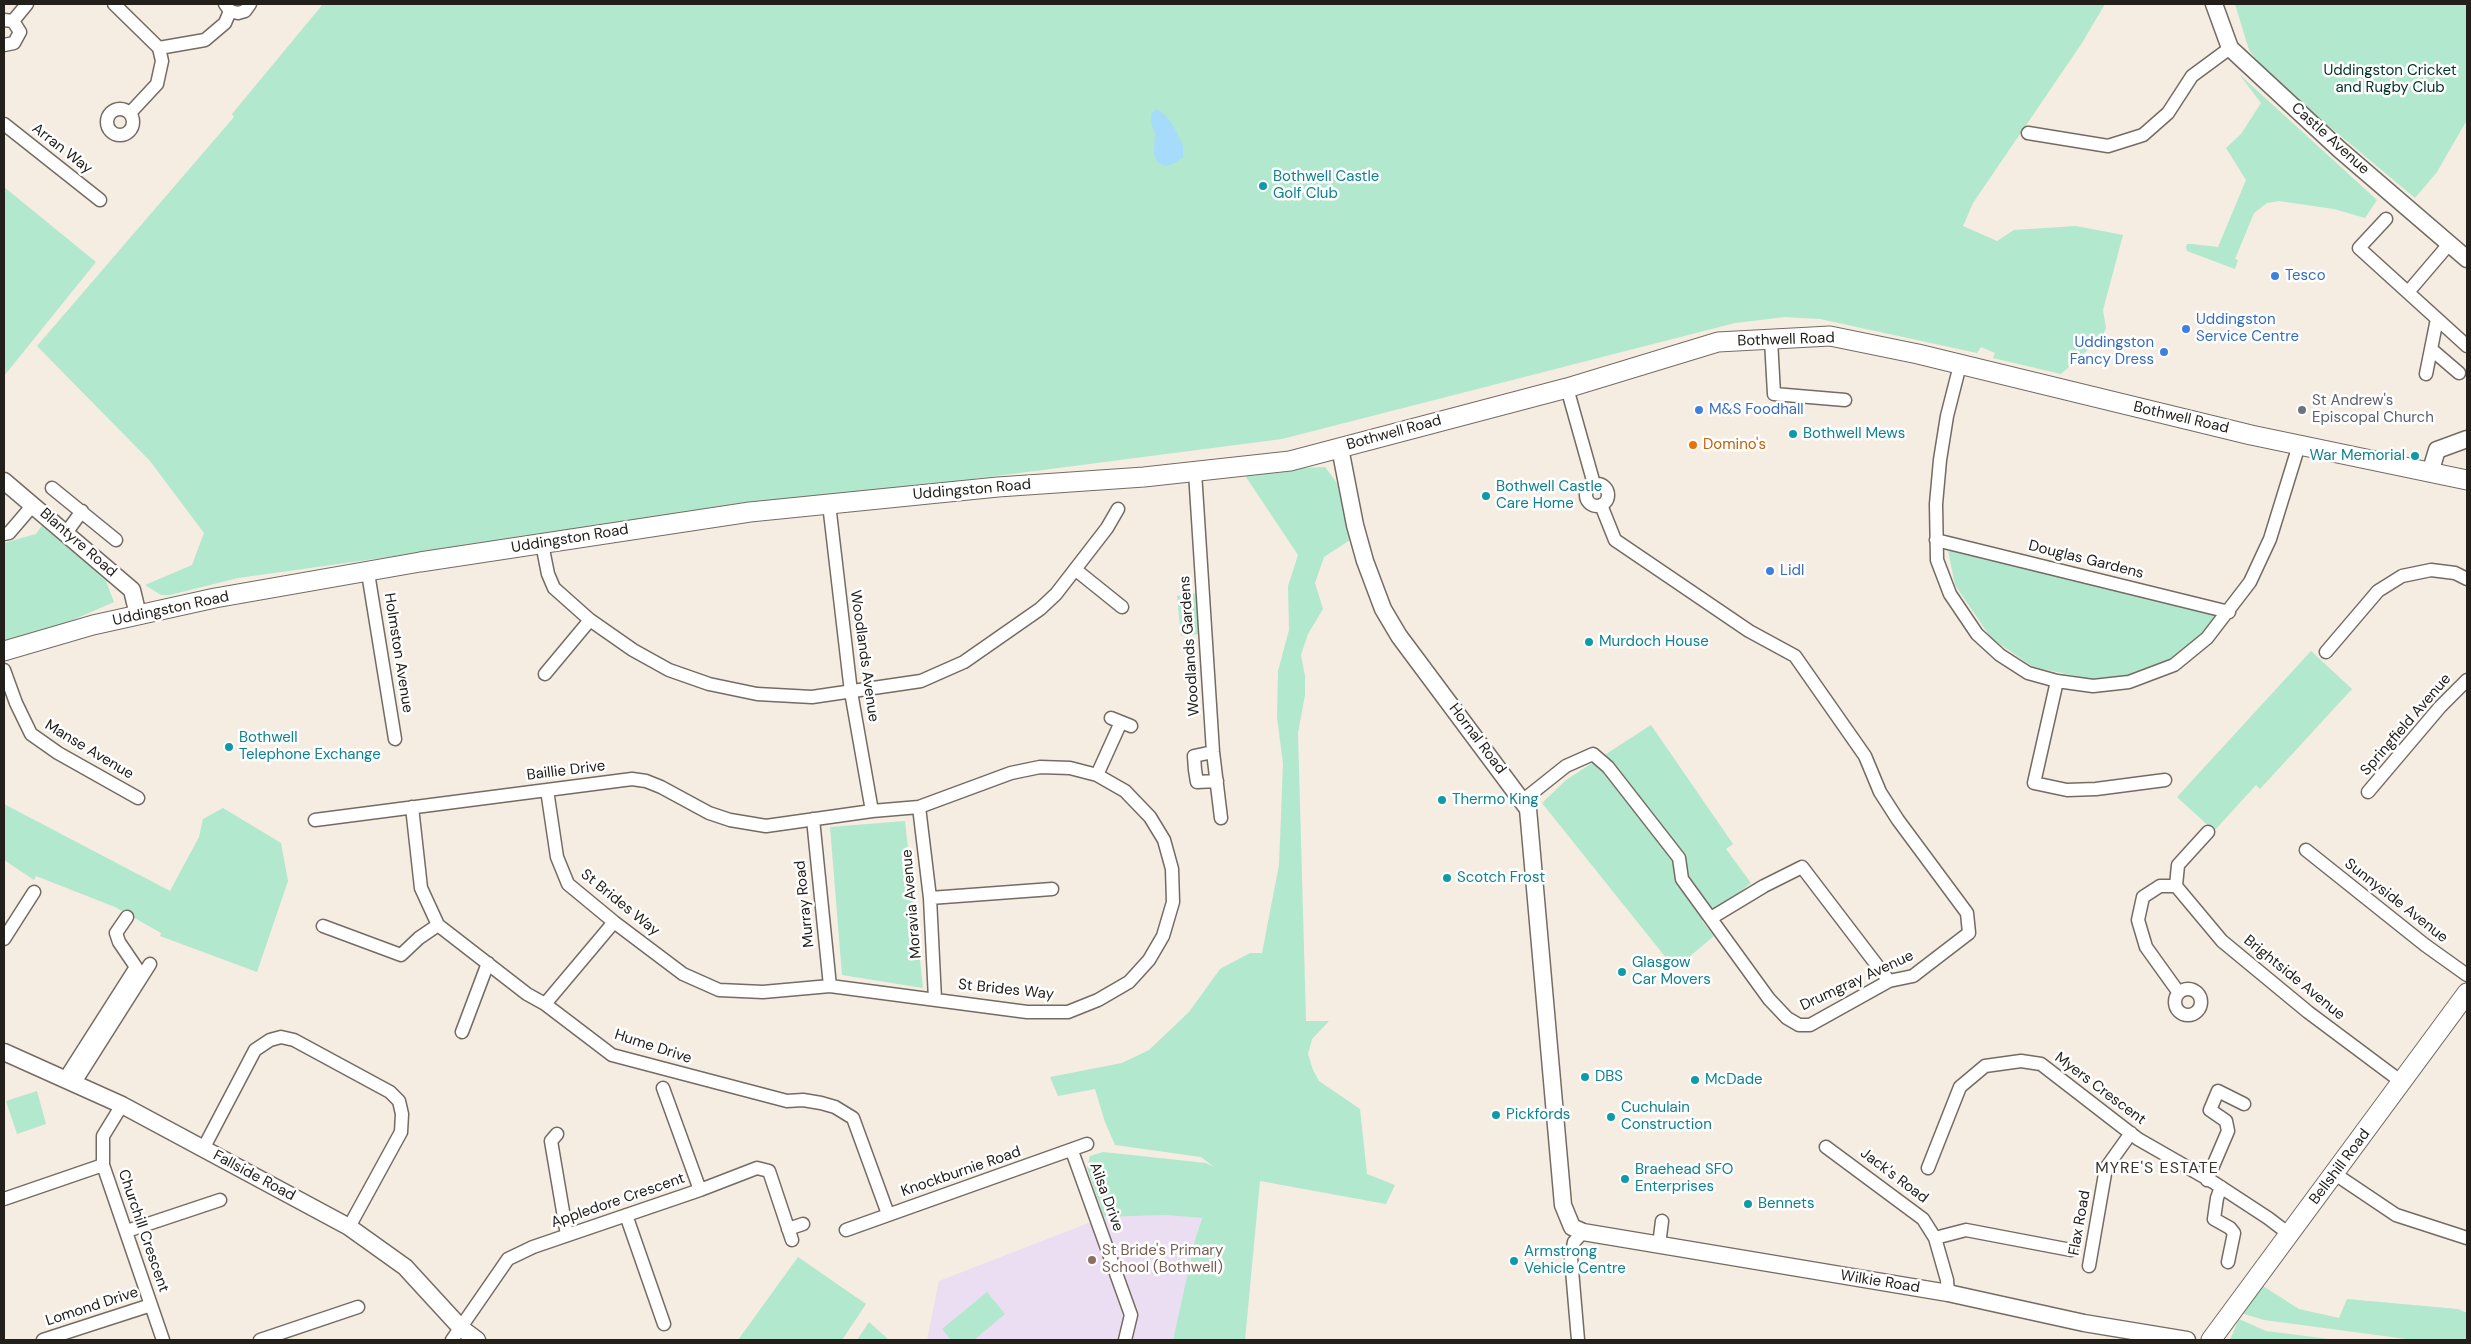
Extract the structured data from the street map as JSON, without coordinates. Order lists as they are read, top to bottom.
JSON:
{
  "streets": {
    "main road": ["Bothwell Road", "Uddingston Road", "Bellshill Road"],
    "street": [
      "Castle Avenue",
      "Arran Way",
      "Blantyre Road",
      "Douglas Gardens",
      "Woodlands Gardens",
      "Holmston Avenue",
      "Woodlands Avenue",
      "Springfield Avenue",
      "Hornal Road",
      "Manse Avenue",
      "Baillie Drive",
      "Sunnyside Avenue",
      "St Brides Way",
      "Murray Road",
      "Moravia Avenue",
      "Brightside Avenue",
      "Drumgray Avenue",
      "Hume Drive",
      "Myers Crescent",
      "Knockburnie Road",
      "Fallside Road",
      "Jack's Road",
      "Ailsa Drive",
      "Appledore Crescent",
      "Flax Road",
      "Churchill Crescent",
      "Wilkie Road",
      "Lomond Drive"
    ]
  },
  "crossings": [
    ["Bothwell Road", "Uddingston Road"],
    ["Bothwell Road", "Woodlands Gardens"],
    ["Bothwell Road", "Hornal Road"],
    ["Bothwell Road", "Drumgray Avenue"],
    ["Uddingston Road", "Blantyre Road"],
    ["Uddingston Road", "Holmston Avenue"],
    ["Uddingston Road", "Woodlands Avenue"],
    ["Woodlands Avenue", "St Brides Way"],
    ["Hornal Road", "Drumgray Avenue"],
    ["Hornal Road", "Wilkie Road"],
    ["Baillie Drive", "St Brides Way"],
    ["Baillie Drive", "Murray Road"],
    ["Baillie Drive", "Hume Drive"],
    ["St Brides Way", "Murray Road"],
    ["St Brides Way", "Moravia Avenue"],
    ["Brightside Avenue", "Bellshill Road"],
    ["Hume Drive", "Knockburnie Road"],
    ["Myers Crescent", "Bellshill Road"],
    ["Myers Crescent", "Flax Road"],
    ["Knockburnie Road", "Ailsa Drive"],
    ["Fallside Road", "Appledore Crescent"],
    ["Fallside Road", "Churchill Crescent"],
    ["Jack's Road", "Wilkie Road"],
    ["Churchill Crescent", "Lomond Drive"]
  ],
  "districts": ["MYRE'S ESTATE"],
  "parks": ["Uddingston Cricket and Rugby Club"],
  "places": [
    "Bothwell Castle Golf Club",
    "Tesco",
    "Uddingston Service Centre",
    "Uddingston Fancy Dress",
    "M&S Foodhall",
    "St Andrew's Episcopal Church",
    "Bothwell Mews",
    "Domino's",
    "War Memorial",
    "Bothwell Castle Care Home",
    "Lidl",
    "Murdoch House",
    "Bothwell Telephone Exchange",
    "Thermo King",
    "Scotch Frost",
    "Glasgow Car Movers",
    "DBS",
    "McDade",
    "Pickfords",
    "Cuchulain Construction",
    "Braehead SFO Enterprises",
    "Bennets",
    "St Bride's Primary School (Bothwell)",
    "Armstrong Vehicle Centre"
  ]
}
